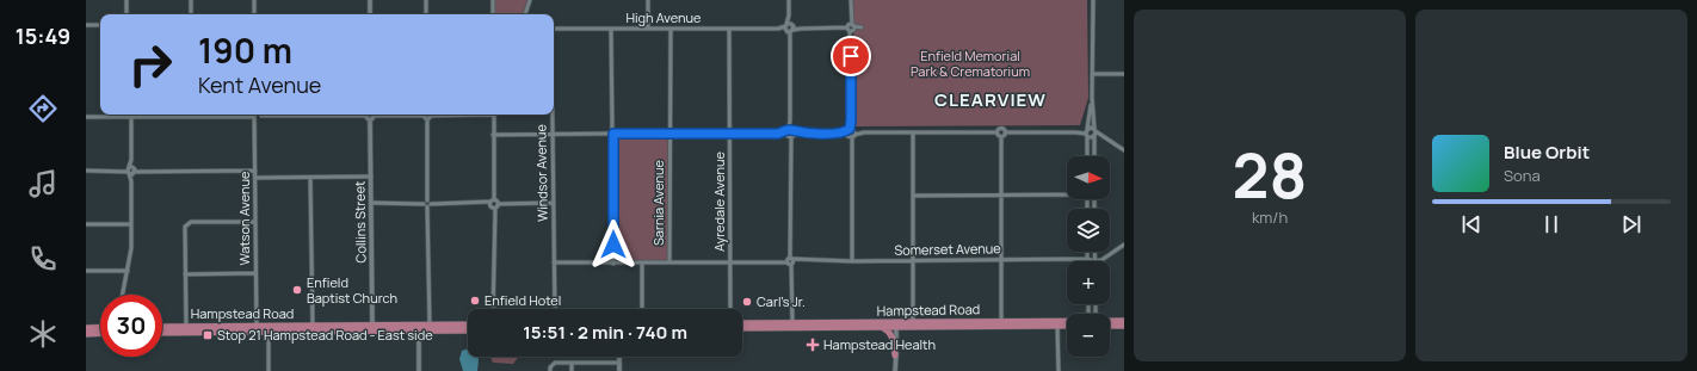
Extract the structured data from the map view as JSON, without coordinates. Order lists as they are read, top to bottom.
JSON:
{
  "streets": {
    "highway": ["Hampstead Road"],
    "street": [
      "High Avenue",
      "Windsor Avenue",
      "Ayredale Avenue",
      "Sarnia Avenue",
      "Watson Avenue",
      "Collins Street",
      "Somerset Avenue"
    ]
  },
  "crossings": [
    ["High Avenue", "Ayredale Avenue"],
    ["High Avenue", "Sarnia Avenue"],
    ["Windsor Avenue", "Somerset Avenue"],
    ["Ayredale Avenue", "Somerset Avenue"],
    ["Sarnia Avenue", "Somerset Avenue"],
    ["Watson Avenue", "Hampstead Road"],
    ["Collins Street", "Hampstead Road"]
  ],
  "districts": ["CLEARVIEW"],
  "parks": ["Enfield Memorial Park & Crematorium"],
  "places": {
    "other": ["Enfield Baptist Church", "Enfield Hotel", "Carl's Jr."],
    "transit": ["Stop 21 Hampstead Road - East side"],
    "health": ["Hampstead Health"]
  },
  "north": "right",
  "page": {
    "tabs": "15:49",
    "tile": ["28", "km/h"],
    "turn": ["190 m", "Kent Avenue"],
    "song": ["Blue Orbit", "Sona"],
    "map_buttons": ["+", "−"],
    "limit": "30",
    "trip": "15:51 · 2 min · 740 m"
  }
}
